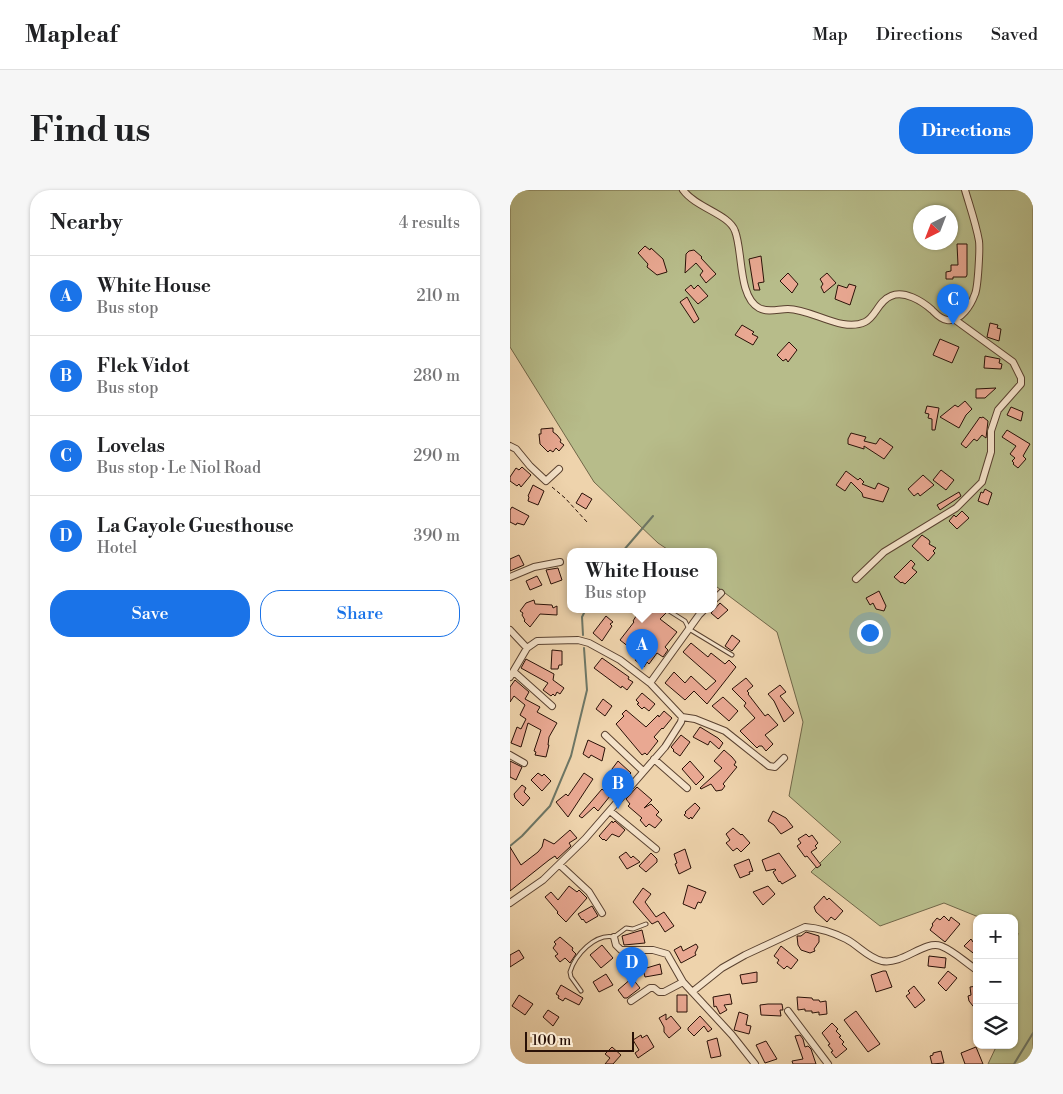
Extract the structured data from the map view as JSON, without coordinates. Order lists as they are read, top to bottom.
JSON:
{
  "scale_bar": "100 m",
  "north": "bottom left",
  "page": {
    "header": "Mapleaf",
    "nav": ["Map", "Directions", "Saved"],
    "buttons": [
      "Directions",
      ["Save", "Share"]
    ],
    "title": "Find us",
    "heading": ["Nearby", "4 results"],
    "list": [
      {
        "mark": "A",
        "name": "White House",
        "note": "Bus stop",
        "value": "210 m"
      },
      {
        "mark": "B",
        "name": "Flek Vidot",
        "note": "Bus stop",
        "value": "280 m"
      },
      {
        "mark": "C",
        "name": "Lovelas",
        "note": "Bus stop · Le Niol Road",
        "value": "290 m"
      },
      {
        "mark": "D",
        "name": "La Gayole Guesthouse",
        "note": "Hotel",
        "value": "390 m"
      }
    ],
    "pins": [
      "C",
      "A",
      "B",
      "D"
    ],
    "popup": ["White House", "Bus stop"],
    "map_buttons": ["+", "−"],
    "scale": "100 m"
  }
}
